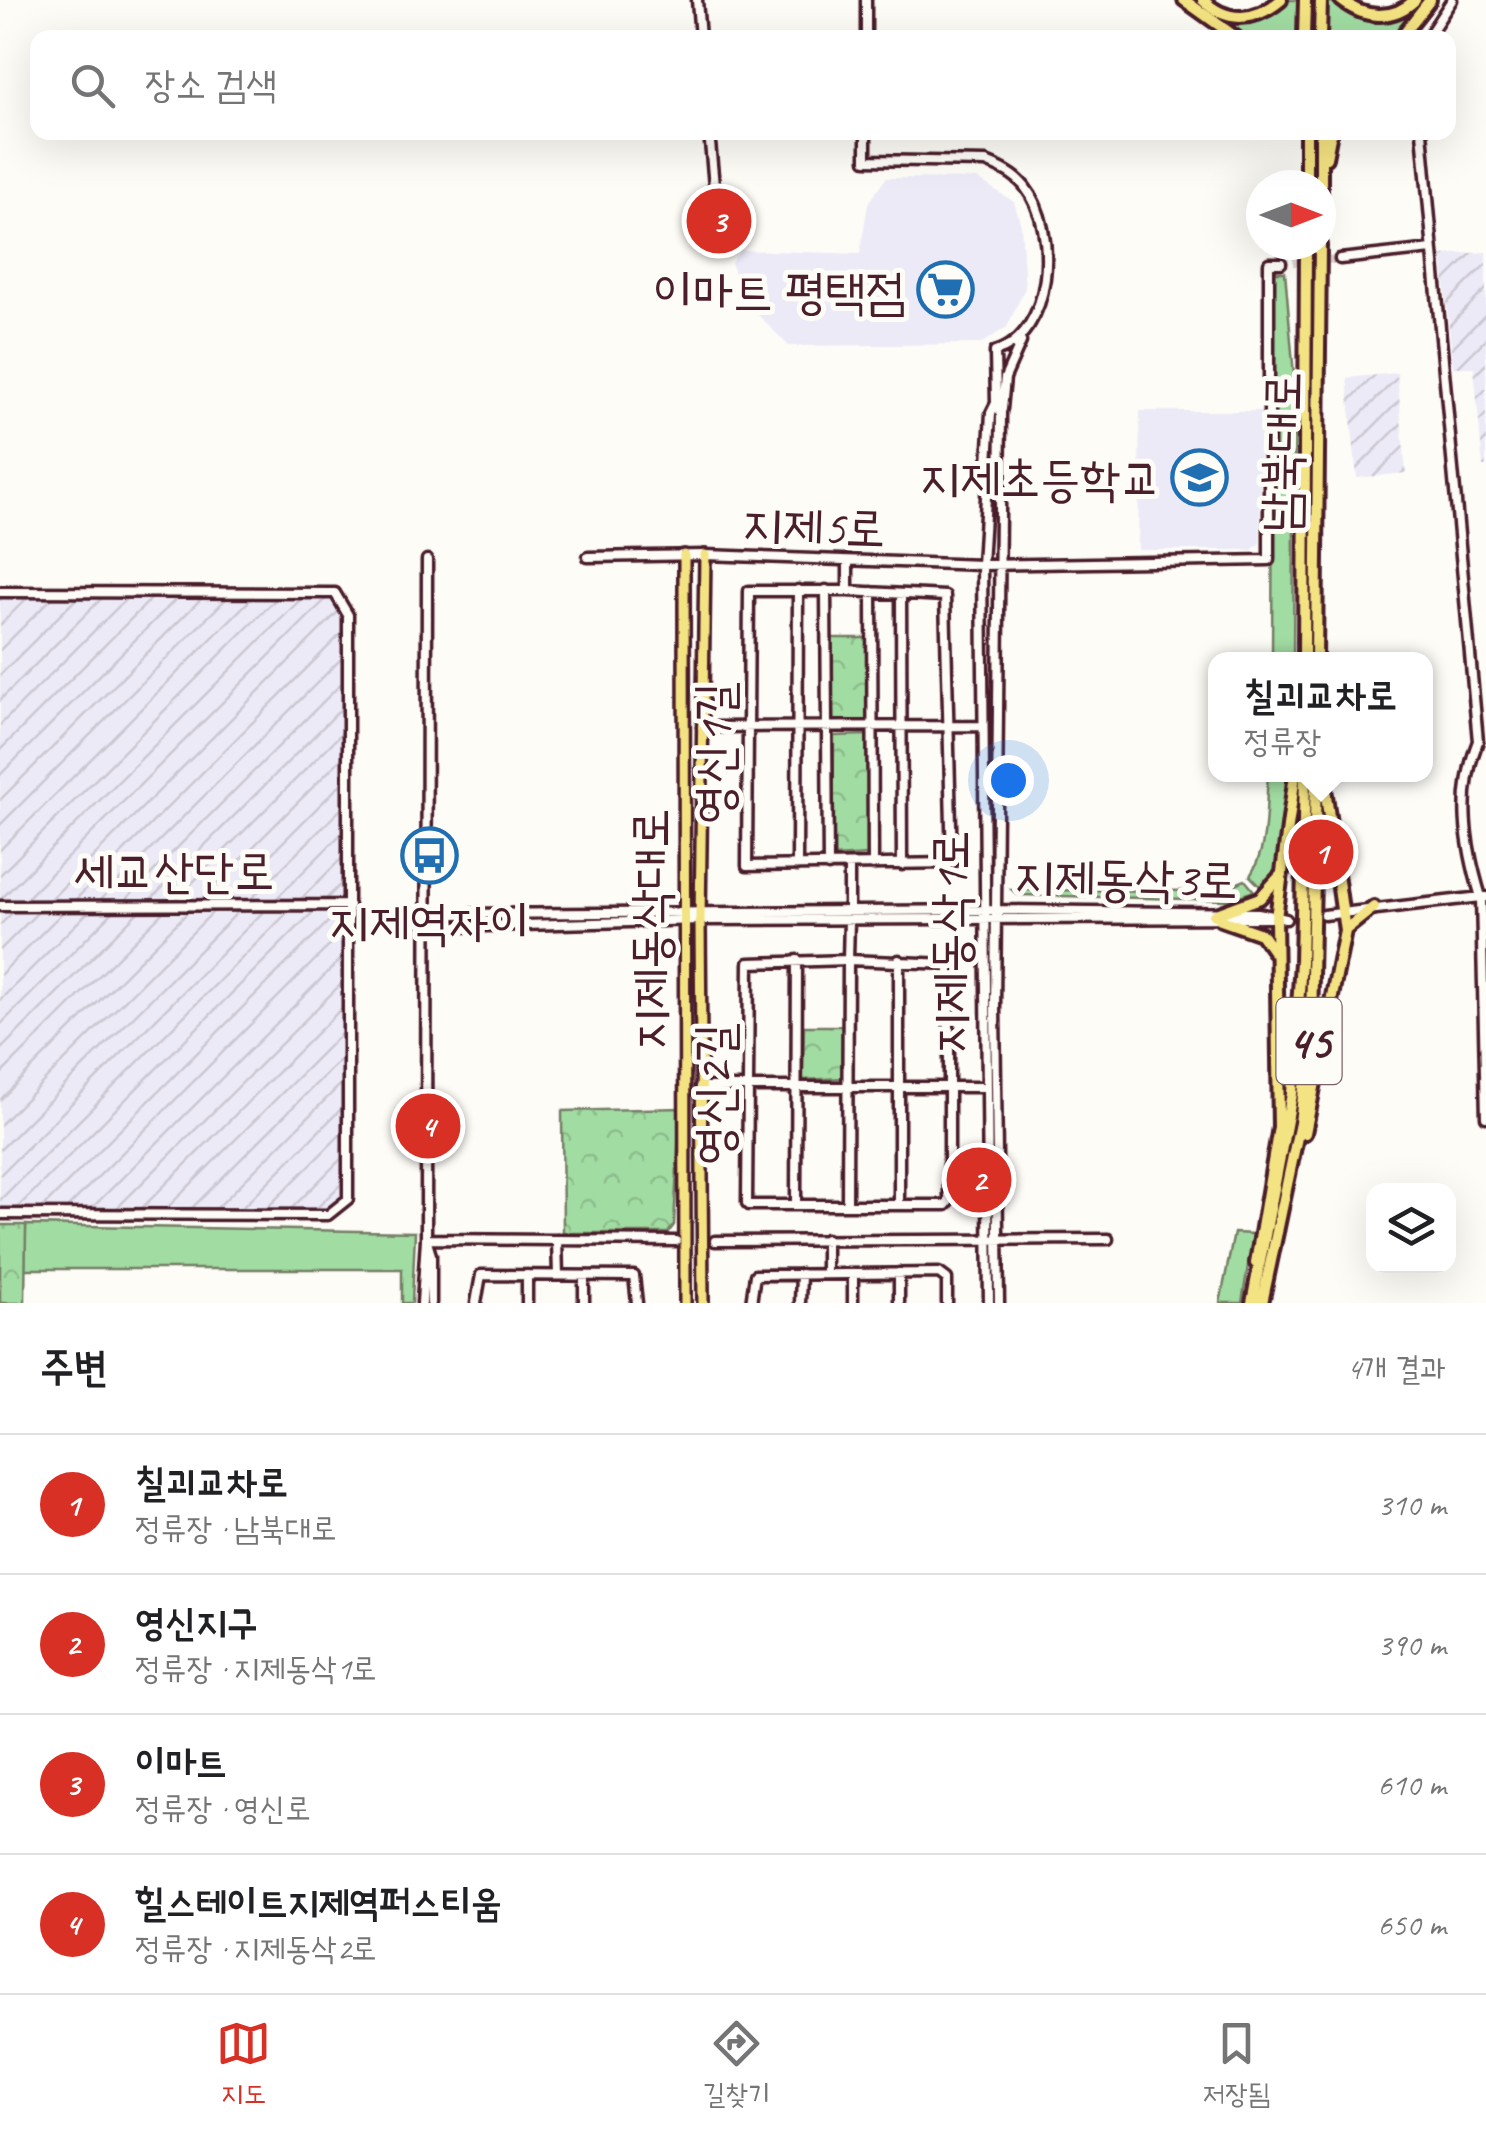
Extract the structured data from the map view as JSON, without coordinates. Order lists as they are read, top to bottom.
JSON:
{
  "streets": {
    "highway": ["남북대로", "45"],
    "main road": ["지제동삭대로"],
    "street": [
      "지제5로",
      "영신1길",
      "세교산단로",
      "지제동삭3로",
      "지제동삭1로",
      "영신2길"
    ]
  },
  "crossings": [
    ["지제5로", "지제동삭대로"],
    ["지제5로", "지제동삭1로"],
    ["지제동삭3로", "지제동삭대로"],
    ["지제동삭3로", "지제동삭1로"]
  ],
  "places": {
    "supermarket": ["이마트 평택점"],
    "school or university": ["지제초등학교"],
    "bus stop": ["지제역자이"]
  },
  "north": "right",
  "page": {
    "search": "장소 검색",
    "pins": [
      "3",
      "1",
      "4",
      "2"
    ],
    "popup": ["칠괴교차로", "정류장"],
    "heading": ["주변", "4개 결과"],
    "list": [
      {
        "mark": "1",
        "name": "칠괴교차로",
        "note": "정류장 · 남북대로",
        "value": "310 m"
      },
      {
        "mark": "2",
        "name": "영신지구",
        "note": "정류장 · 지제동삭1로",
        "value": "390 m"
      },
      {
        "mark": "3",
        "name": "이마트",
        "note": "정류장 · 영신로",
        "value": "610 m"
      },
      {
        "mark": "4",
        "name": "힐스테이트지제역퍼스티움",
        "note": "정류장 · 지제동삭2로",
        "value": "650 m"
      }
    ],
    "nav": ["지도", "길찾기", "저장됨"]
  }
}
